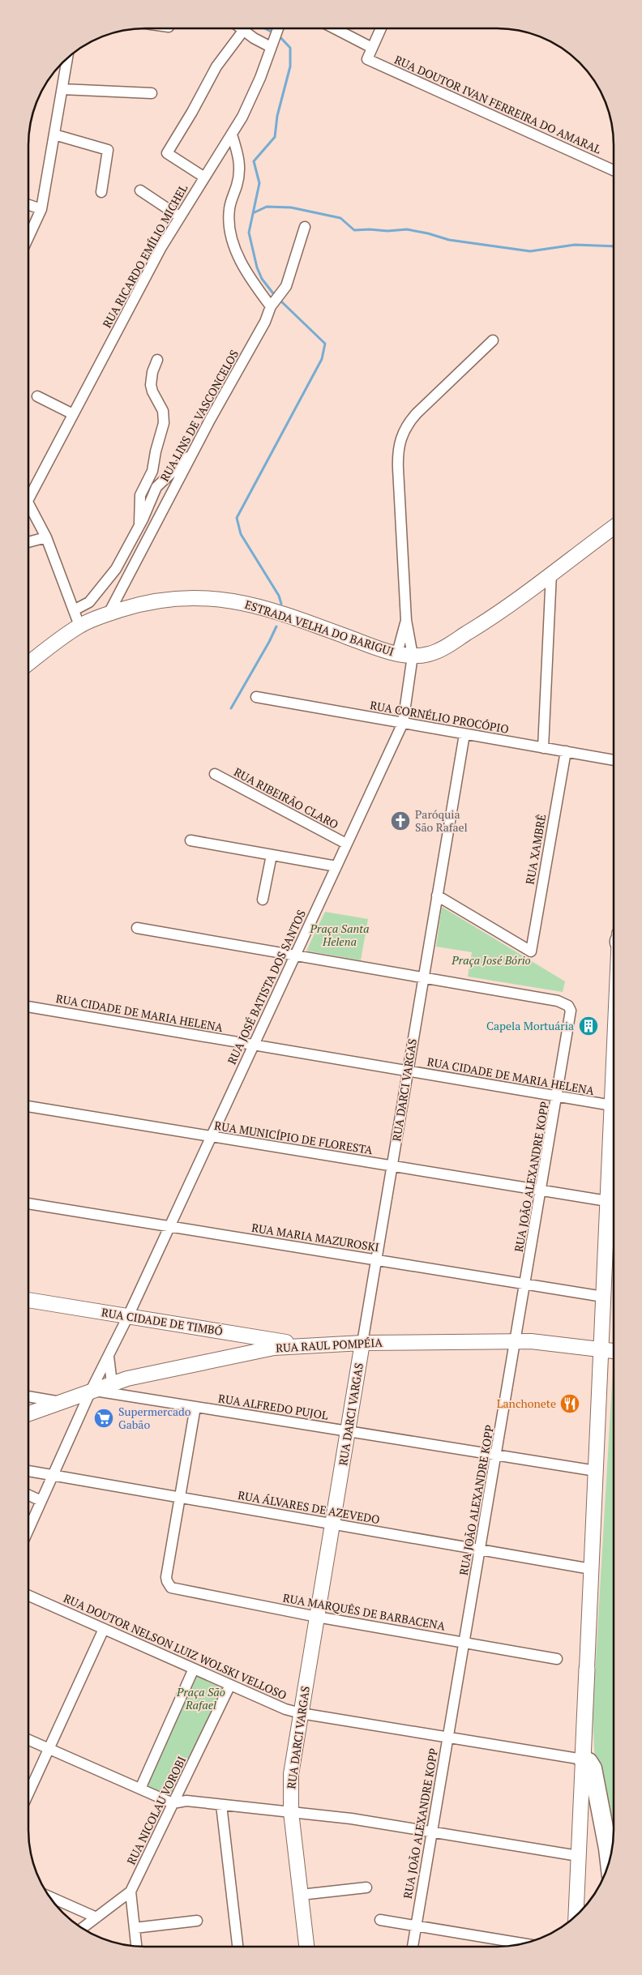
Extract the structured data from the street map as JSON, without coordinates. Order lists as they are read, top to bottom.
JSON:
{
  "streets": {
    "main road": [
      "ESTRADA VELHA DO BARIGUI",
      "RUA DARCI VARGAS",
      "RUA CIDADE DE TIMBÓ",
      "RUA RAUL POMPÉIA"
    ],
    "street": [
      "RUA DOUTOR IVAN FERREIRA DO AMARAL",
      "RUA RICARDO EMÍLIO MICHEL",
      "RUA LINS DE VASCONCELOS",
      "RUA CORNÉLIO PROCÓPIO",
      "RUA RIBEIRÃO CLARO",
      "RUA XAMBRÊ",
      "RUA JOSÉ BATISTA DOS SANTOS",
      "RUA CIDADE DE MARIA HELENA",
      "RUA MUNICÍPIO DE FLORESTA",
      "RUA JOÃO ALEXANDRE KOPP",
      "RUA MARIA MAZUROSKI",
      "RUA ALFREDO PUJOL",
      "RUA ÁLVARES DE AZEVEDO",
      "RUA MARQUÊS DE BARBACENA",
      "RUA DOUTOR NELSON LUIZ WOLSKI VELLOSO",
      "RUA NICOLAU VOROBI"
    ]
  },
  "crossings": [
    ["RUA LINS DE VASCONCELOS", "ESTRADA VELHA DO BARIGUI"],
    ["ESTRADA VELHA DO BARIGUI", "RUA JOSÉ BATISTA DOS SANTOS"],
    ["RUA CORNÉLIO PROCÓPIO", "RUA XAMBRÊ"],
    ["RUA CORNÉLIO PROCÓPIO", "RUA JOSÉ BATISTA DOS SANTOS"],
    ["RUA CORNÉLIO PROCÓPIO", "RUA DARCI VARGAS"],
    ["RUA RIBEIRÃO CLARO", "RUA JOSÉ BATISTA DOS SANTOS"],
    ["RUA XAMBRÊ", "RUA DARCI VARGAS"],
    ["RUA JOSÉ BATISTA DOS SANTOS", "RUA CIDADE DE MARIA HELENA"],
    ["RUA JOSÉ BATISTA DOS SANTOS", "RUA MUNICÍPIO DE FLORESTA"],
    ["RUA JOSÉ BATISTA DOS SANTOS", "RUA MARIA MAZUROSKI"],
    ["RUA JOSÉ BATISTA DOS SANTOS", "RUA CIDADE DE TIMBÓ"],
    ["RUA JOSÉ BATISTA DOS SANTOS", "RUA RAUL POMPÉIA"],
    ["RUA JOSÉ BATISTA DOS SANTOS", "RUA ALFREDO PUJOL"],
    ["RUA JOSÉ BATISTA DOS SANTOS", "RUA ÁLVARES DE AZEVEDO"],
    ["RUA CIDADE DE MARIA HELENA", "RUA DARCI VARGAS"],
    ["RUA CIDADE DE MARIA HELENA", "RUA JOÃO ALEXANDRE KOPP"],
    ["RUA DARCI VARGAS", "RUA MUNICÍPIO DE FLORESTA"],
    ["RUA DARCI VARGAS", "RUA JOÃO ALEXANDRE KOPP"],
    ["RUA DARCI VARGAS", "RUA MARIA MAZUROSKI"],
    ["RUA DARCI VARGAS", "RUA RAUL POMPÉIA"],
    ["RUA DARCI VARGAS", "RUA ALFREDO PUJOL"],
    ["RUA DARCI VARGAS", "RUA ÁLVARES DE AZEVEDO"],
    ["RUA DARCI VARGAS", "RUA MARQUÊS DE BARBACENA"],
    ["RUA DARCI VARGAS", "RUA DOUTOR NELSON LUIZ WOLSKI VELLOSO"],
    ["RUA MUNICÍPIO DE FLORESTA", "RUA JOÃO ALEXANDRE KOPP"],
    ["RUA JOÃO ALEXANDRE KOPP", "RUA MARIA MAZUROSKI"],
    ["RUA JOÃO ALEXANDRE KOPP", "RUA RAUL POMPÉIA"],
    ["RUA JOÃO ALEXANDRE KOPP", "RUA ALFREDO PUJOL"],
    ["RUA JOÃO ALEXANDRE KOPP", "RUA ÁLVARES DE AZEVEDO"],
    ["RUA JOÃO ALEXANDRE KOPP", "RUA MARQUÊS DE BARBACENA"],
    ["RUA JOÃO ALEXANDRE KOPP", "RUA DOUTOR NELSON LUIZ WOLSKI VELLOSO"],
    ["RUA CIDADE DE TIMBÓ", "RUA RAUL POMPÉIA"],
    ["RUA RAUL POMPÉIA", "RUA ALFREDO PUJOL"],
    ["RUA ÁLVARES DE AZEVEDO", "RUA MARQUÊS DE BARBACENA"],
    ["RUA DOUTOR NELSON LUIZ WOLSKI VELLOSO", "RUA NICOLAU VOROBI"]
  ],
  "parks": ["Praça Santa Helena", "Praça José Bório", "Praça São Rafael"],
  "places": {
    "church": ["Paróquia São Rafael"],
    "building": ["Capela Mortuária"],
    "restaurant": ["Lanchonete"],
    "supermarket": ["Supermercado Gabão"]
  }
}
